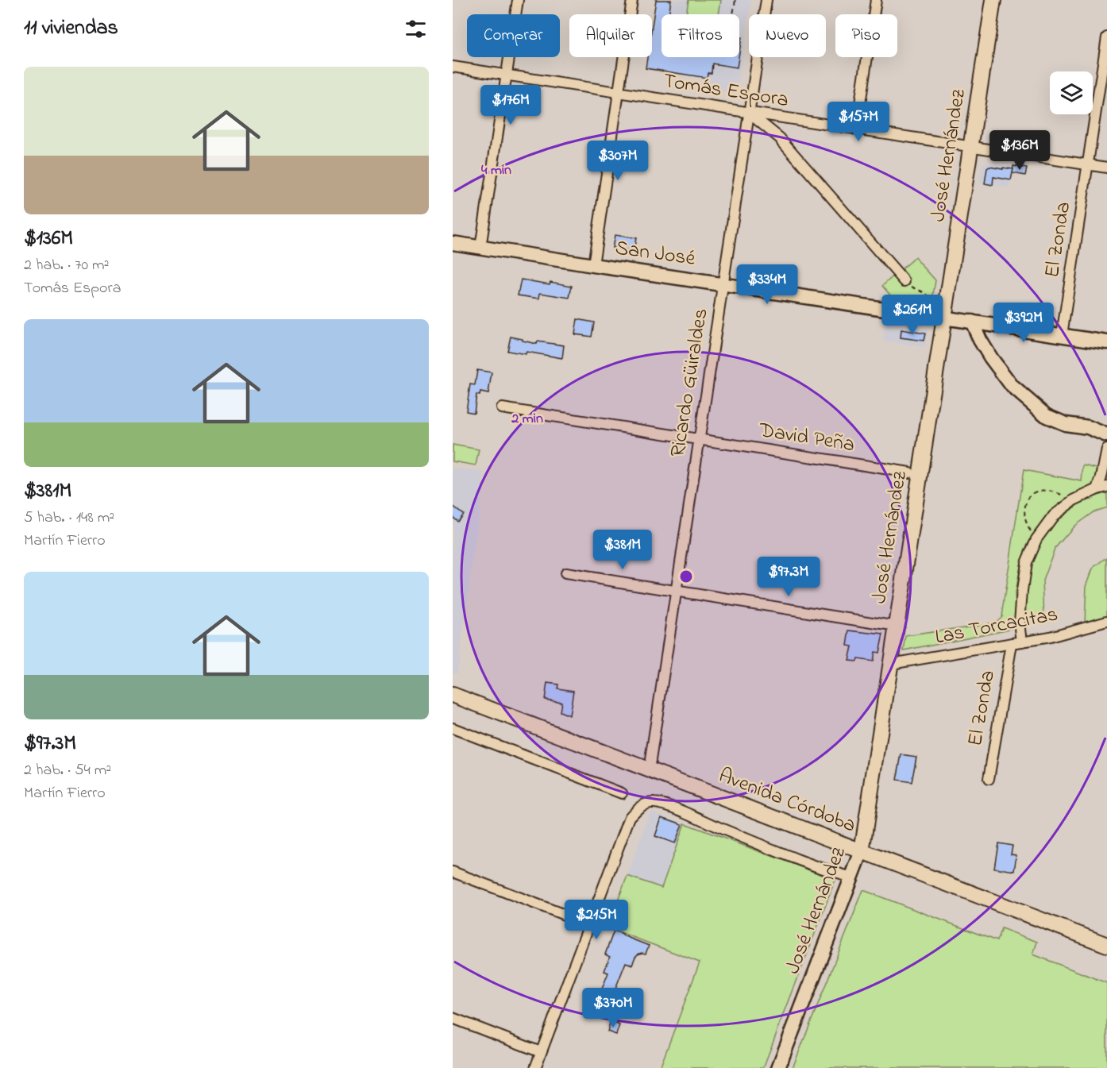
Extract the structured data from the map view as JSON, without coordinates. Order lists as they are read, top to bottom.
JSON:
{
  "streets": {
    "main road": ["José Hernández", "Avenida Córdoba"],
    "street": [
      "Tomás Espora",
      "El Zonda",
      "San José",
      "Ricardo Güiraldes",
      "David Peña",
      "Las Torcacitas"
    ]
  },
  "crossings": [
    ["Tomás Espora", "José Hernández"],
    ["Tomás Espora", "El Zonda"],
    ["Tomás Espora", "Ricardo Güiraldes"],
    ["José Hernández", "San José"],
    ["José Hernández", "Las Torcacitas"],
    ["José Hernández", "Avenida Córdoba"],
    ["El Zonda", "San José"],
    ["El Zonda", "Las Torcacitas"],
    ["San José", "Ricardo Güiraldes"],
    ["Ricardo Güiraldes", "David Peña"],
    ["Ricardo Güiraldes", "Avenida Córdoba"]
  ],
  "page": {
    "heading": "11 viviendas",
    "chip": [
      "Comprar",
      "Alquilar",
      "Filtros",
      "Nuevo",
      "Piso"
    ],
    "list": [
      {
        "name": "$136M",
        "note": "2 hab. · 70 m² · Tomás Espora"
      },
      {
        "name": "$381M",
        "note": "5 hab. · 148 m² · Martín Fierro"
      },
      {
        "name": "$97.3M",
        "note": "2 hab. · 54 m² · Martín Fierro"
      }
    ],
    "price": [
      "$176M",
      "$157M",
      "$136M",
      "$307M",
      "$334M",
      "$261M",
      "$392M",
      "$381M",
      "$97.3M",
      "$215M",
      "$370M"
    ]
  },
  "rings": ["4 min", "2 min"]
}
